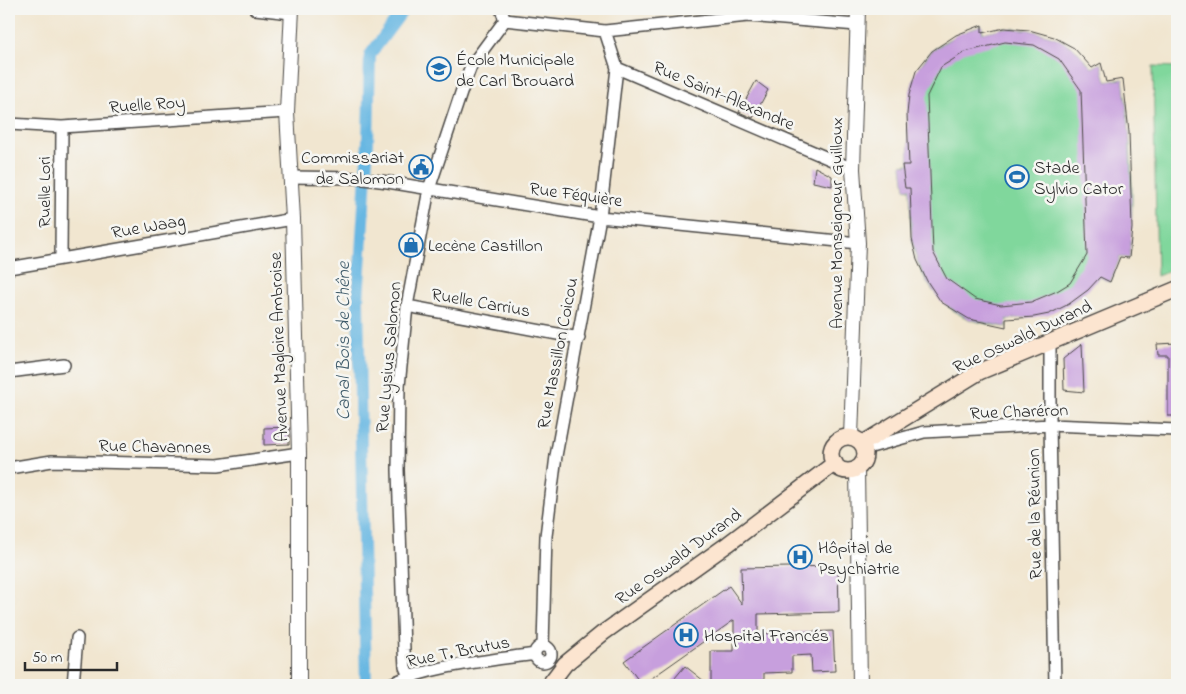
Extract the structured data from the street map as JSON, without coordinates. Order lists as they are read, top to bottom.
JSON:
{
  "streets": {
    "main road": ["Rue Oswald Durand"],
    "street": [
      "Rue Saint-Alexandre",
      "Ruelle Roy",
      "Ruelle Lori",
      "Rue Féquière",
      "Avenue Monseigneur Guilloux",
      "Rue Waag",
      "Ruelle Carrius",
      "Avenue Magloire Ambroise",
      "Rue Massillon Coicou",
      "Rue Lysius Salomon",
      "Rue Charéron",
      "Rue Chavannes",
      "Rue de la Réunion",
      "Rue T. Brutus"
    ]
  },
  "crossings": [
    ["Rue Saint-Alexandre", "Avenue Monseigneur Guilloux"],
    ["Rue Saint-Alexandre", "Rue Massillon Coicou"],
    ["Ruelle Roy", "Ruelle Lori"],
    ["Ruelle Roy", "Avenue Magloire Ambroise"],
    ["Ruelle Lori", "Rue Waag"],
    ["Rue Féquière", "Avenue Monseigneur Guilloux"],
    ["Rue Féquière", "Avenue Magloire Ambroise"],
    ["Rue Féquière", "Rue Massillon Coicou"],
    ["Rue Féquière", "Rue Lysius Salomon"],
    ["Avenue Monseigneur Guilloux", "Rue Oswald Durand"],
    ["Avenue Monseigneur Guilloux", "Rue Charéron"],
    ["Rue Waag", "Avenue Magloire Ambroise"],
    ["Ruelle Carrius", "Rue Massillon Coicou"],
    ["Ruelle Carrius", "Rue Lysius Salomon"],
    ["Rue Oswald Durand", "Rue Charéron"],
    ["Rue Oswald Durand", "Rue de la Réunion"],
    ["Avenue Magloire Ambroise", "Rue Chavannes"],
    ["Rue Massillon Coicou", "Rue T. Brutus"],
    ["Rue Lysius Salomon", "Rue T. Brutus"],
    ["Rue Charéron", "Rue de la Réunion"]
  ],
  "water": ["Canal Bois de Chêne"],
  "places": {
    "school or university": ["École Municipale de Carl Brouard"],
    "public building": ["Commissariat de Salomon"],
    "sports": ["Stade Sylvio Cator"],
    "shop": ["Lecène Castillon"],
    "hospital": ["Hôpital de Psychiatrie", "Hospital Francés"]
  },
  "scale_bar": "50 m"
}
